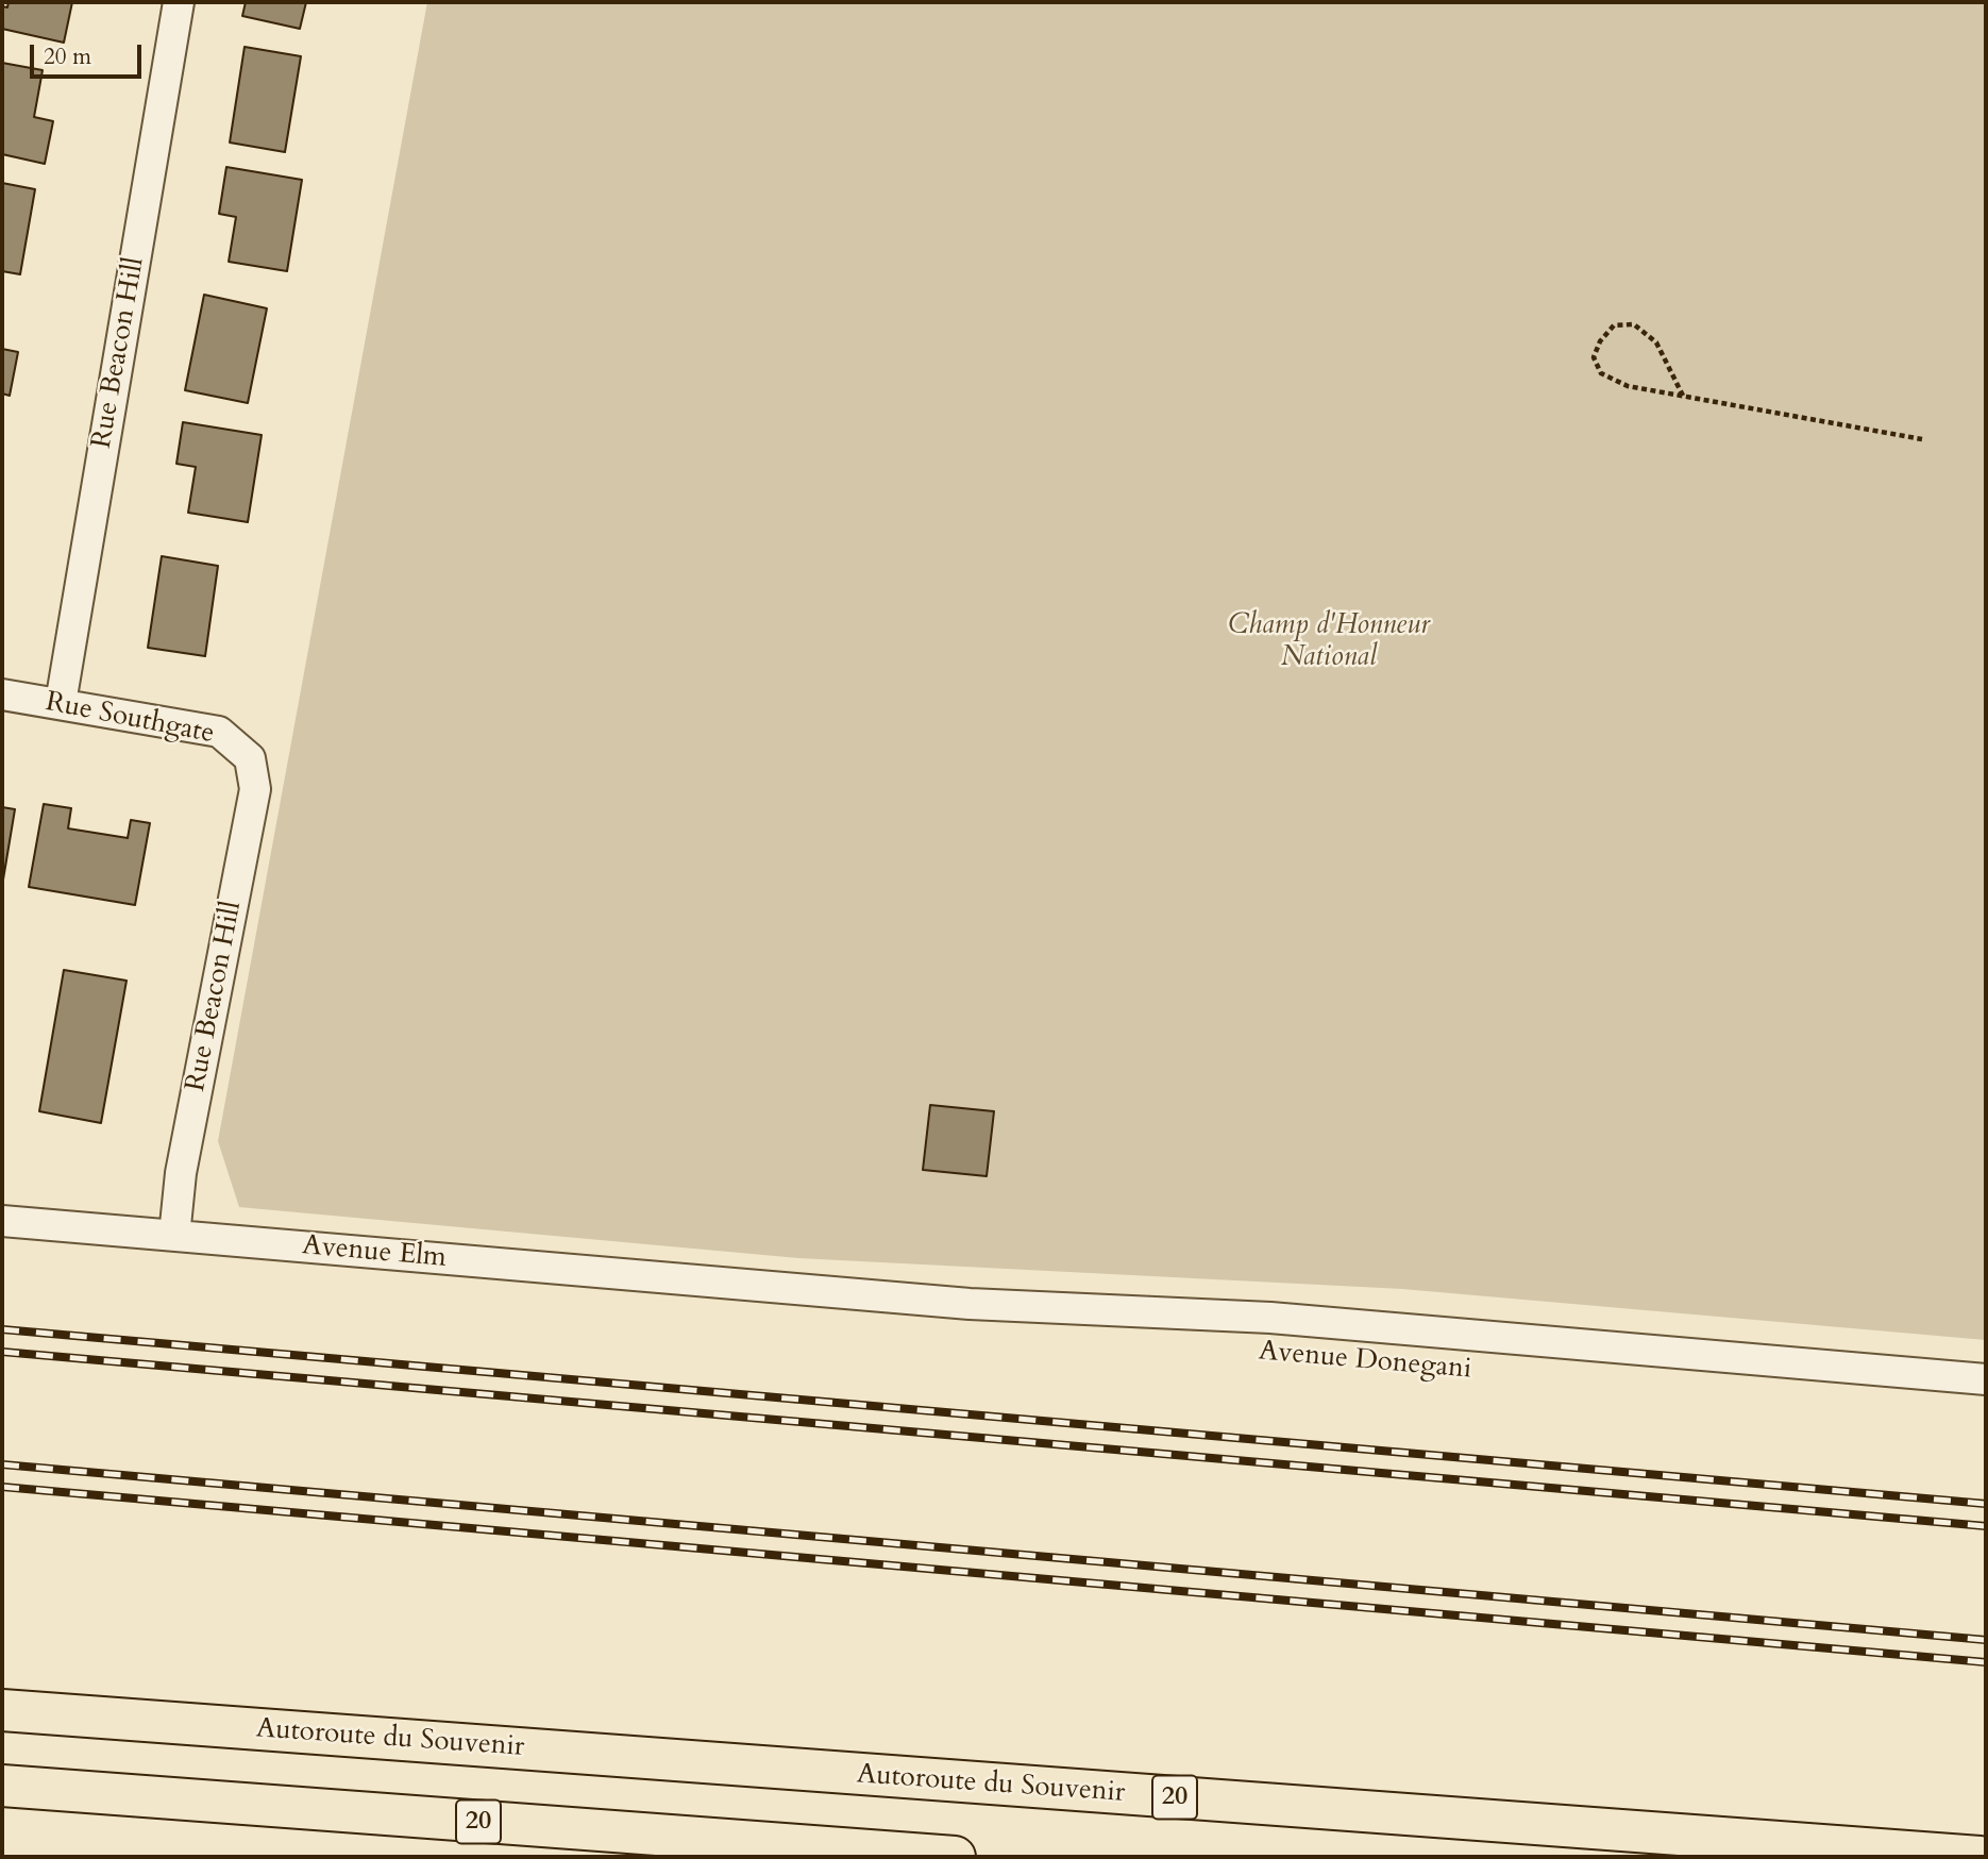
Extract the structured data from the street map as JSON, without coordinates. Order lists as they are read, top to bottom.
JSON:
{
  "streets": {
    "highway": ["Autoroute du Souvenir", "20"],
    "street": [
      "Rue Beacon Hill",
      "Rue Southgate",
      "Avenue Elm",
      "Avenue Donegani"
    ]
  },
  "crossings": [
    ["Rue Beacon Hill", "Rue Southgate"],
    ["Rue Beacon Hill", "Avenue Elm"],
    ["Avenue Elm", "Avenue Donegani"]
  ],
  "parks": ["Champ d'Honneur National"],
  "scale_bar": "20 m"
}
